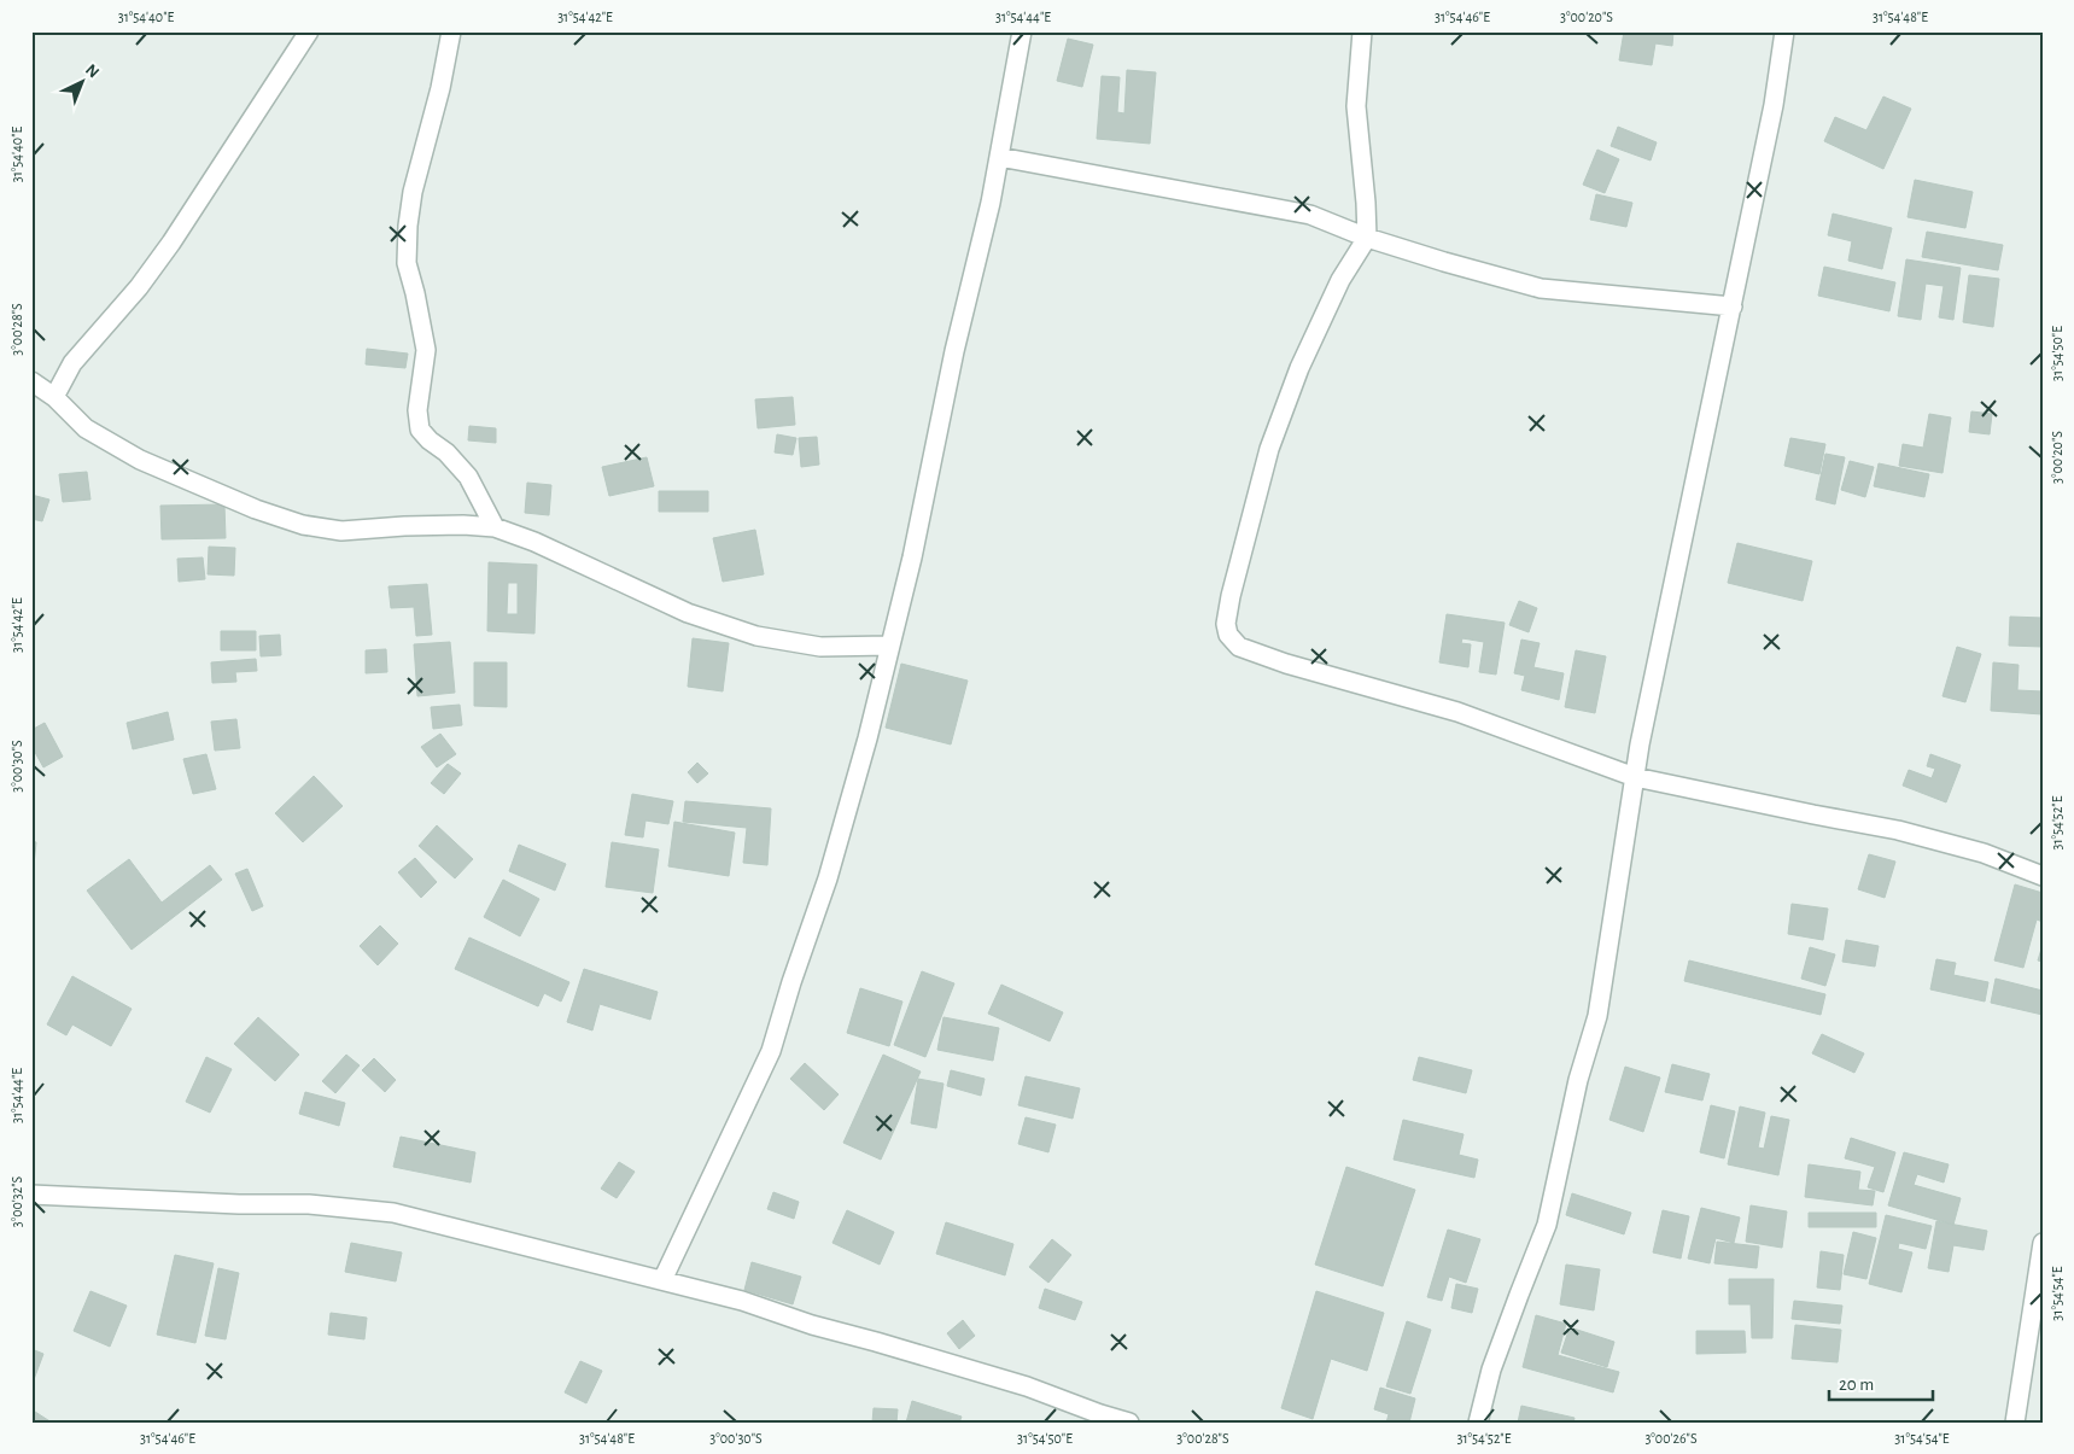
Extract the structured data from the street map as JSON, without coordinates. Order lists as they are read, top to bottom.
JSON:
{
  "scale_bar": "20 m",
  "north": "top right",
  "coordinates": [
    "31°54'40\"E",
    "31°54'42\"E",
    "31°54'44\"E",
    "31°54'46\"E",
    "3°00'20\"S",
    "31°54'48\"E",
    "3°00'28\"S",
    "31°54'50\"E",
    "3°00'30\"S",
    "31°54'52\"E",
    "3°00'32\"S",
    "31°54'54\"E",
    "3°00'26\"S"
  ]
}
